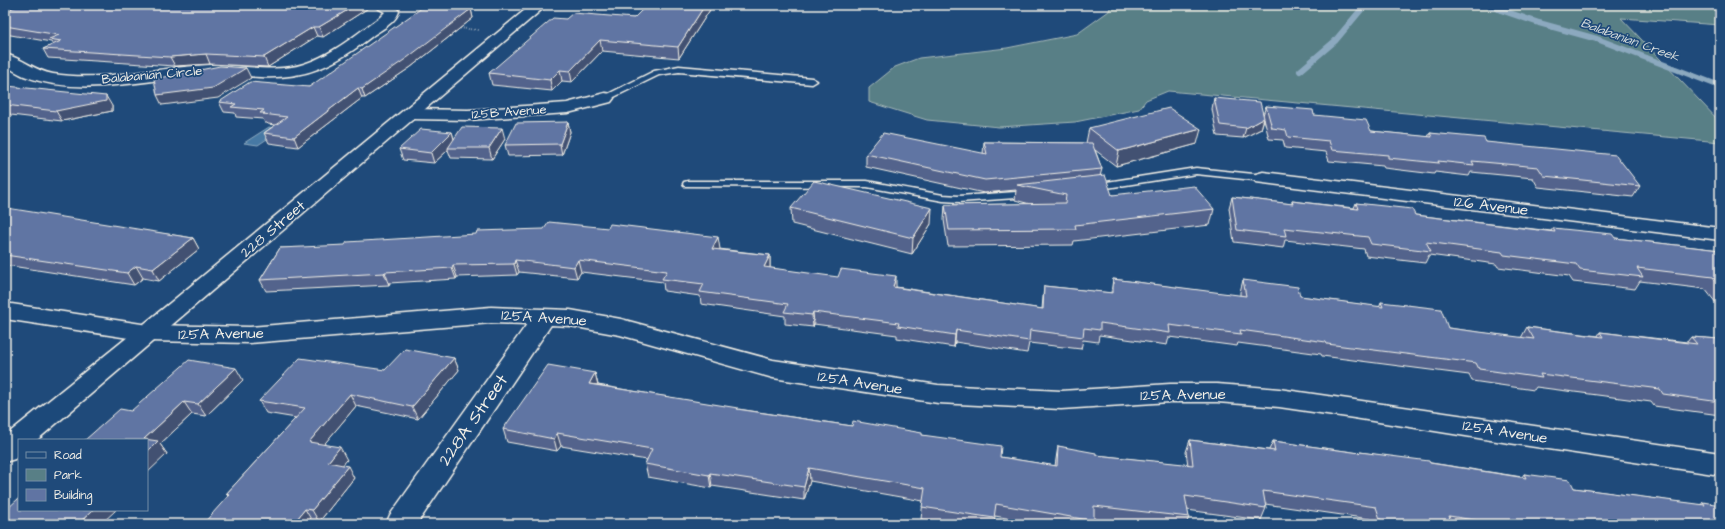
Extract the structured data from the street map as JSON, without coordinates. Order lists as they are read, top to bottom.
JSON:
{
  "streets": {
    "street": [
      "Balabanian Circle",
      "125B Avenue",
      "126 Avenue",
      "228 Street",
      "125A Avenue",
      "228A Street"
    ]
  },
  "crossings": [
    ["125B Avenue", "228 Street"],
    ["228 Street", "125A Avenue"],
    ["125A Avenue", "228A Street"]
  ],
  "water": ["Balabanian Creek"],
  "legend": ["Road", "Park", "Building"]
}
